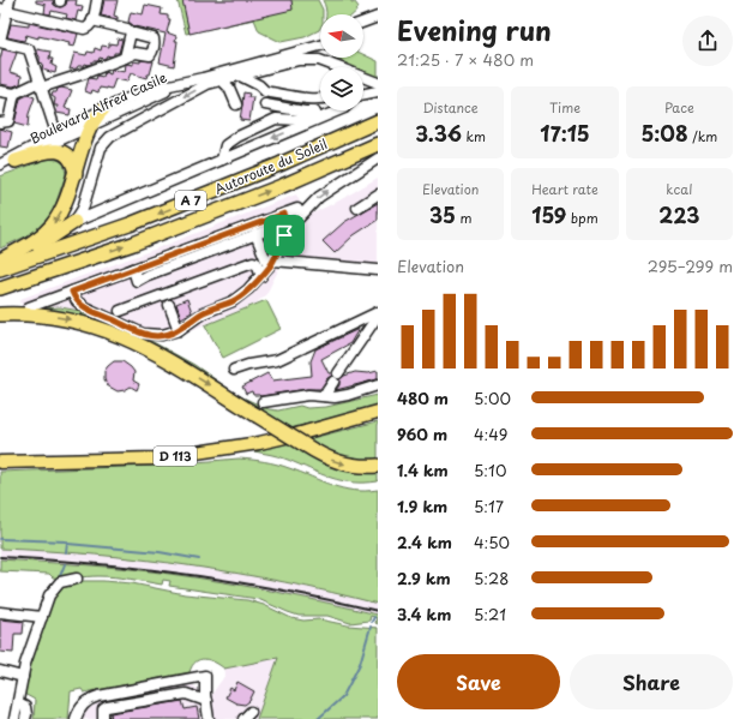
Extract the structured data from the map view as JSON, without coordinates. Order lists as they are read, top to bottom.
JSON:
{
  "streets": {
    "highway": ["Autoroute du Soleil", "A 7"],
    "main road": ["D 113"],
    "street": ["Boulevard Alfred Casile"]
  },
  "north": "left",
  "page": {
    "heading": ["Evening run", "21:25 · 7 × 480 m"],
    "stats": [
      ["Distance", "3.36 km"],
      ["Time", "17:15"],
      ["Pace", "5:08 /km"],
      ["Elevation", "35 m"],
      ["Heart rate", "159 bpm"],
      ["kcal", "223"]
    ],
    "chart": ["Elevation", "295–299 m"],
    "list": [
      {
        "name": "480 m",
        "note": "5:00"
      },
      {
        "name": "960 m",
        "note": "4:49"
      },
      {
        "name": "1.4 km",
        "note": "5:10"
      },
      {
        "name": "1.9 km",
        "note": "5:17"
      },
      {
        "name": "2.4 km",
        "note": "4:50"
      },
      {
        "name": "2.9 km",
        "note": "5:28"
      },
      {
        "name": "3.4 km",
        "note": "5:21"
      }
    ],
    "buttons": ["Save", "Share"]
  }
}
